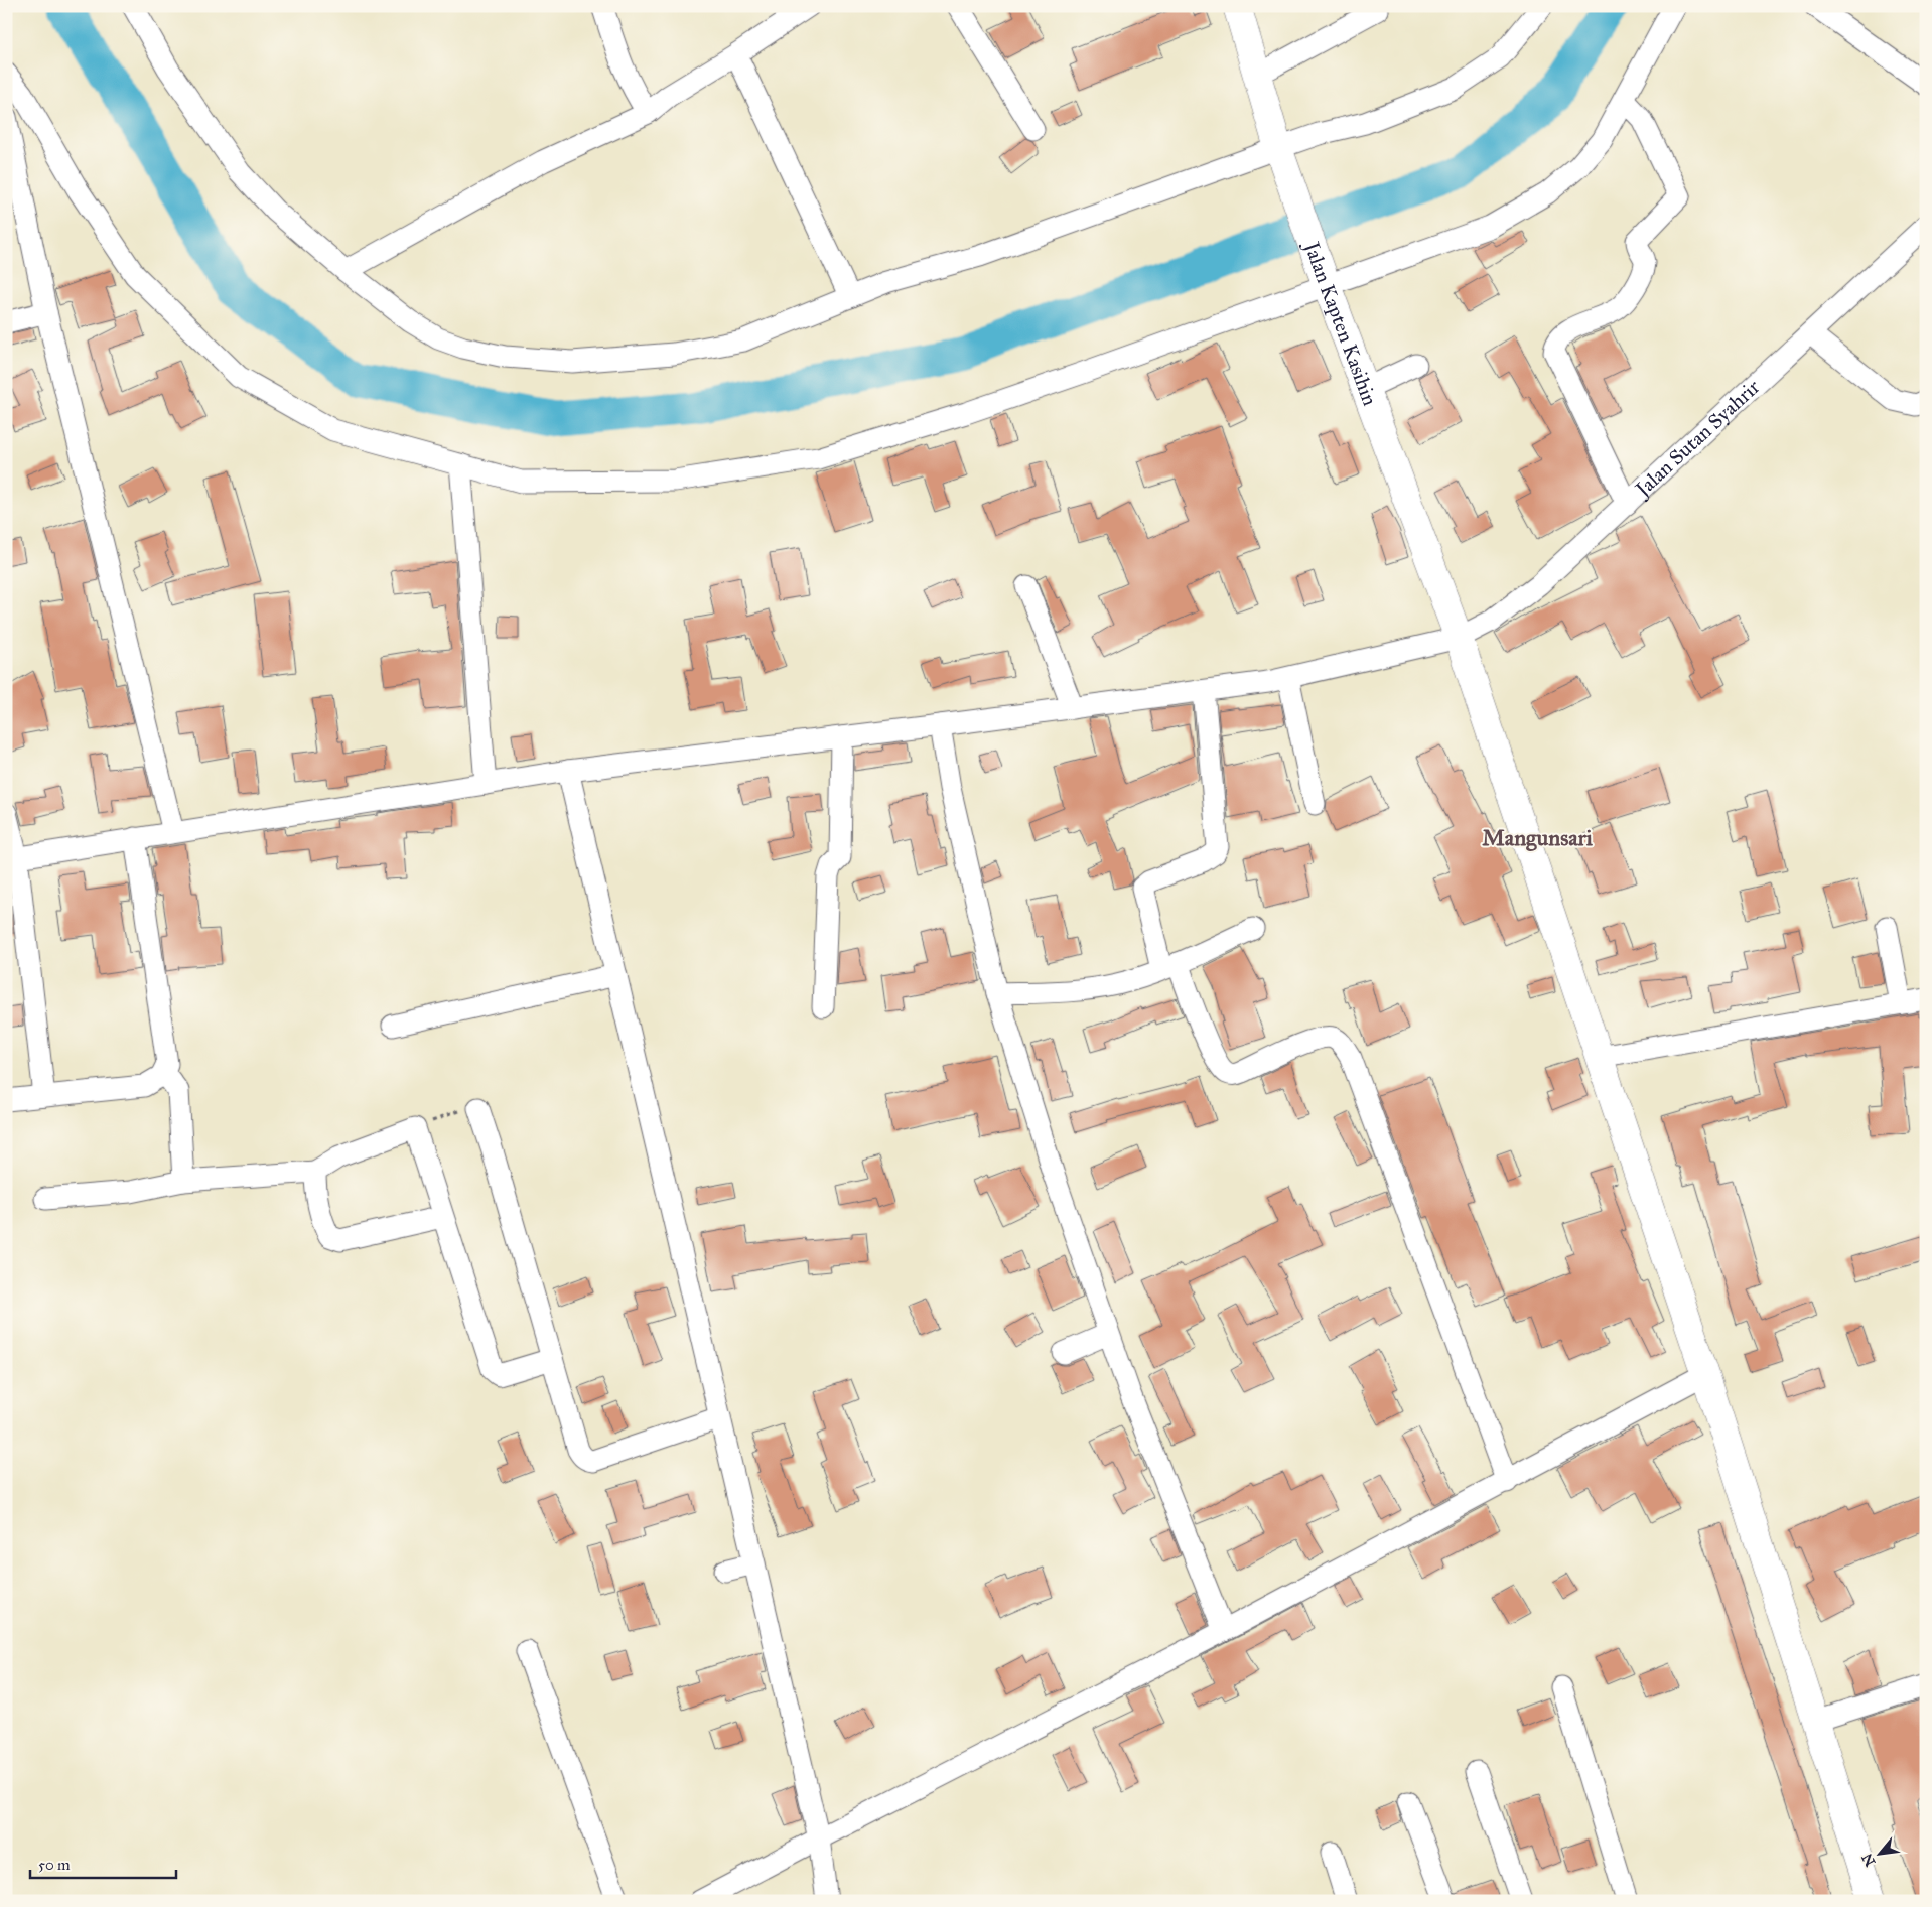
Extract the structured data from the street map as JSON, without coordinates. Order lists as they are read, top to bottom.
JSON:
{
  "streets": {
    "main road": ["Jalan Kapten Kasihin"],
    "street": ["Jalan Sutan Syahrir"]
  },
  "crossings": [
    ["Jalan Kapten Kasihin", "Jalan Sutan Syahrir"]
  ],
  "districts": ["Mangunsari"],
  "scale_bar": "50 m",
  "north": "bottom left"
}
